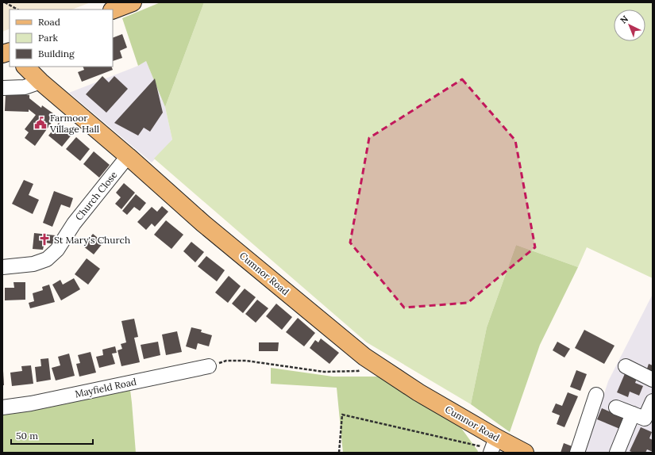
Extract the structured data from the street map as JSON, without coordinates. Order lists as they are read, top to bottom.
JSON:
{
  "streets": {
    "main road": ["Cumnor Road"],
    "street": ["Church Close", "Mayfield Road"]
  },
  "crossings": [
    ["Church Close", "Cumnor Road"]
  ],
  "places": {
    "public building": ["Farmoor Village Hall"],
    "church": ["St Mary's Church"]
  },
  "legend": ["Road", "Park", "Building"],
  "scale_bar": "50 m",
  "north": "top left"
}
